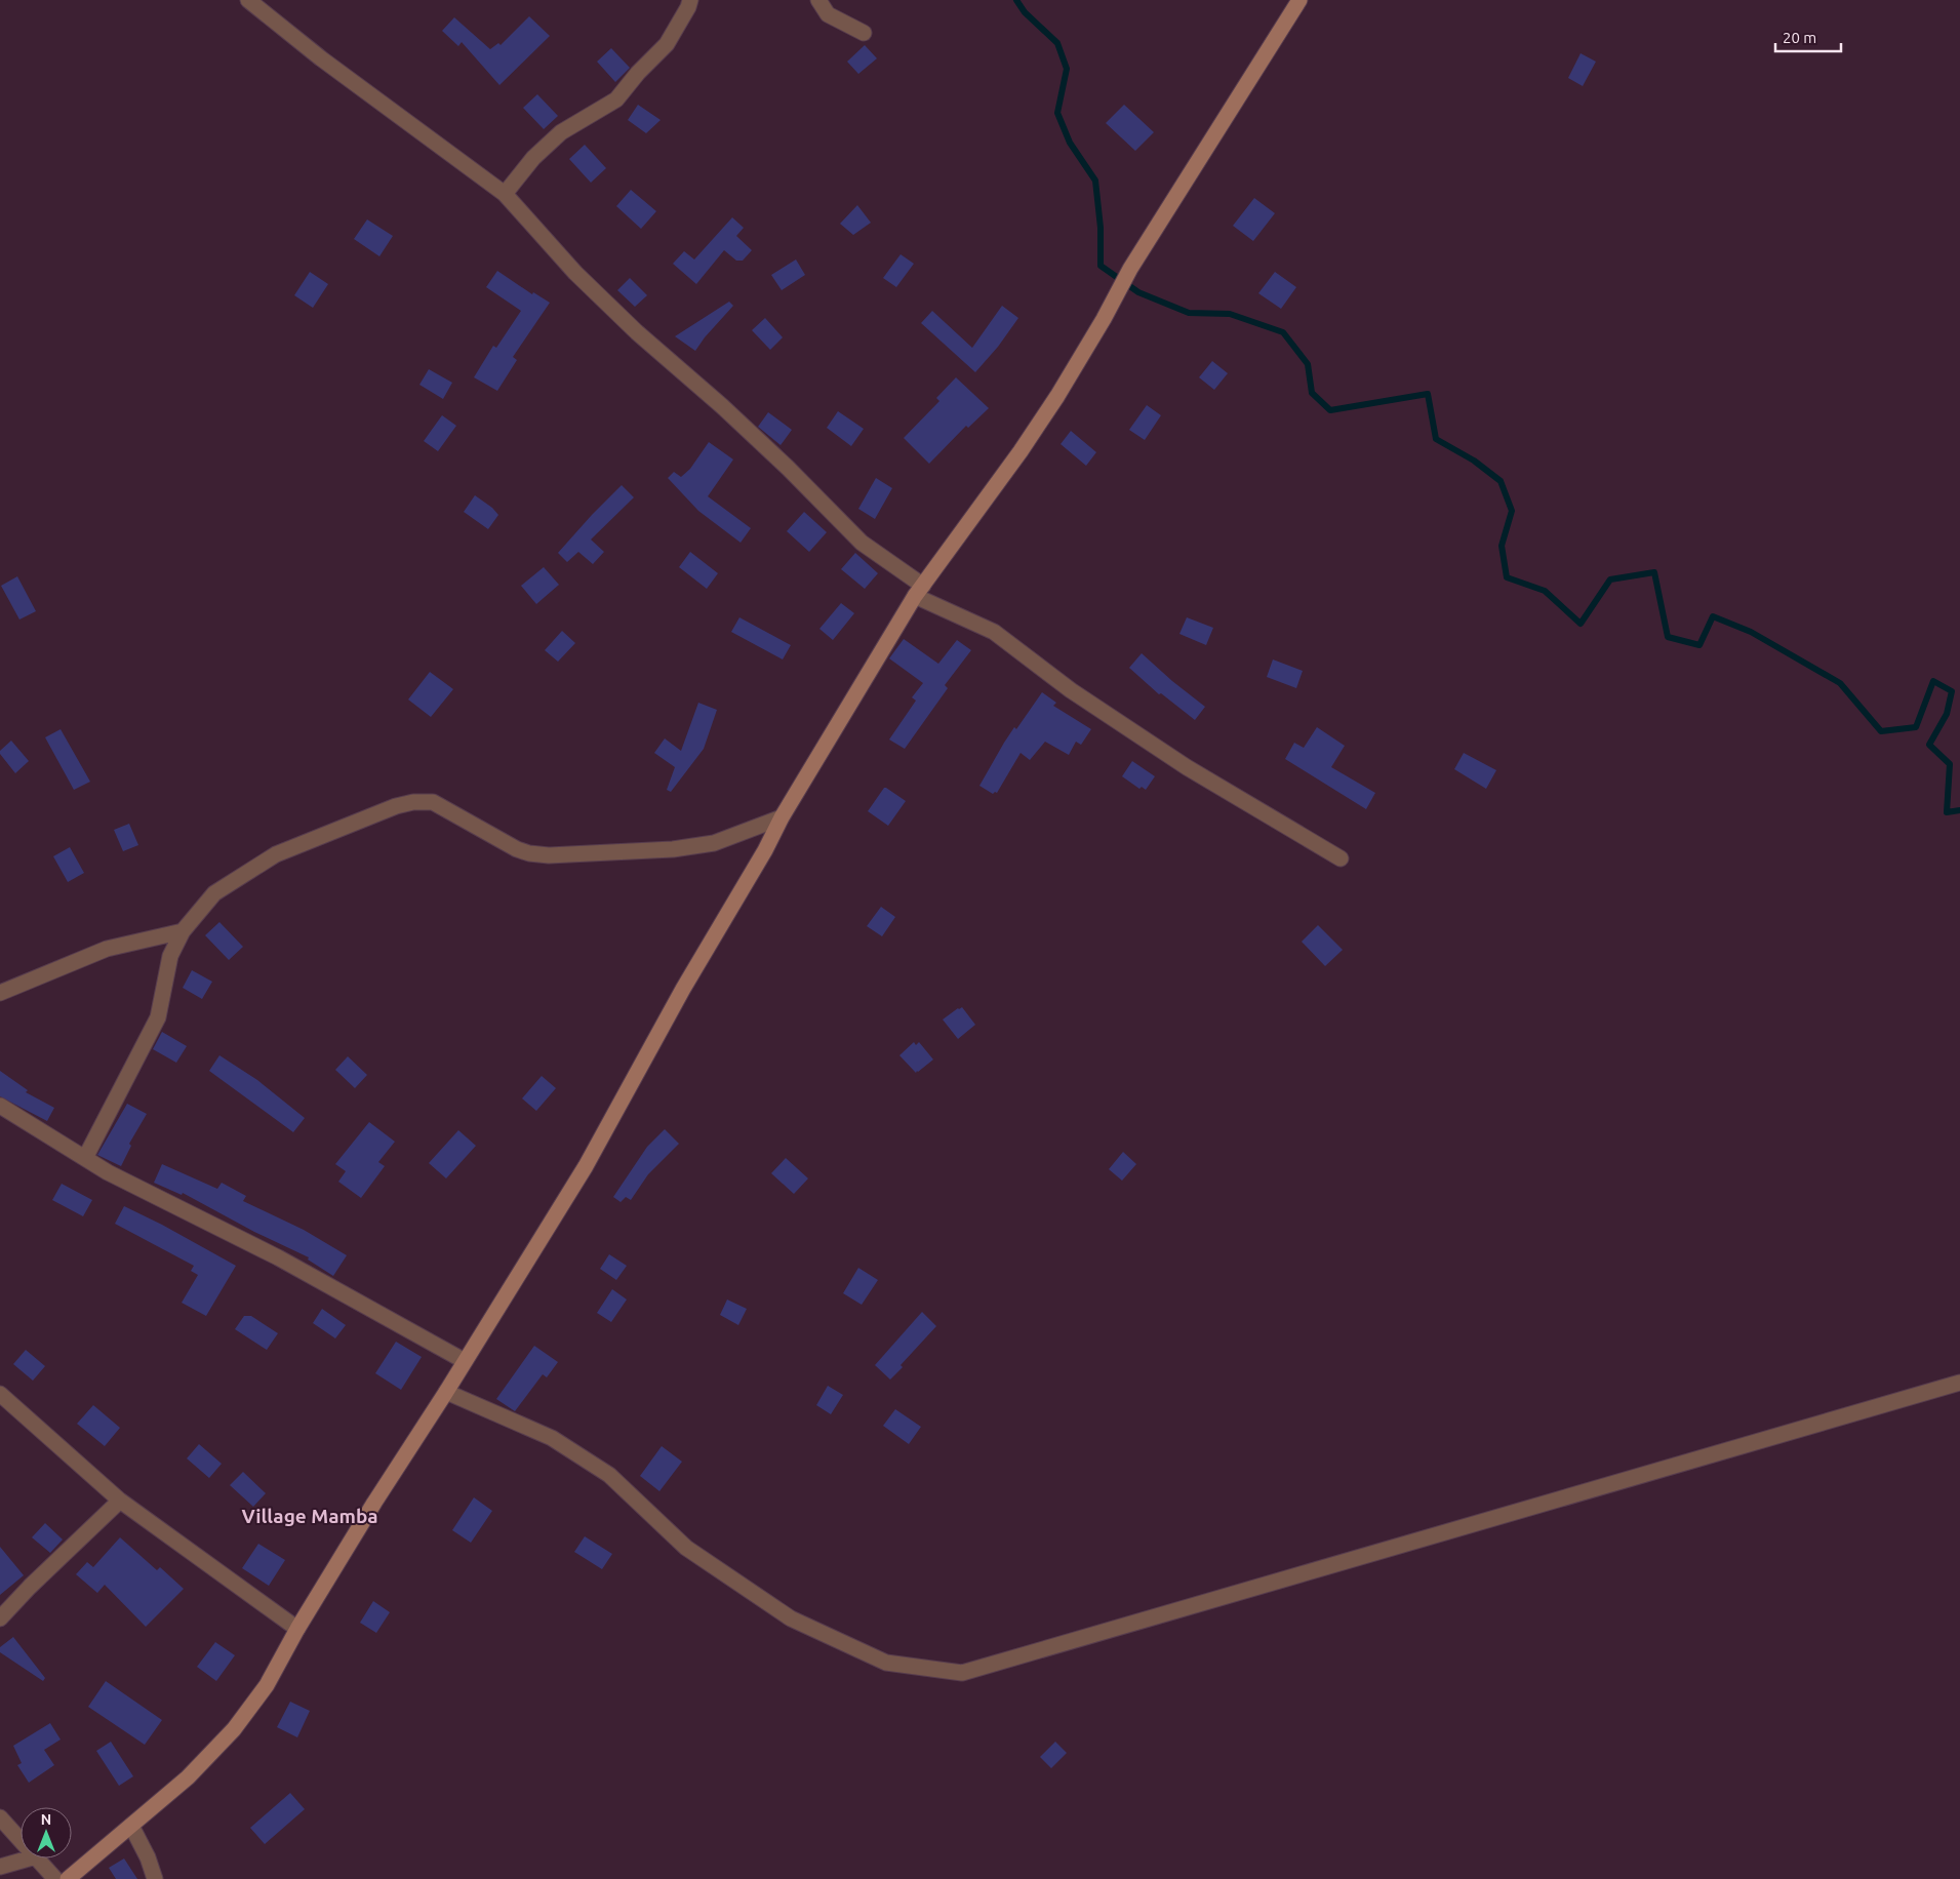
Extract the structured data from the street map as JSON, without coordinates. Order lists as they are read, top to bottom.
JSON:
{
  "districts": ["Village Mamba"],
  "scale_bar": "20 m",
  "north": "top"
}
